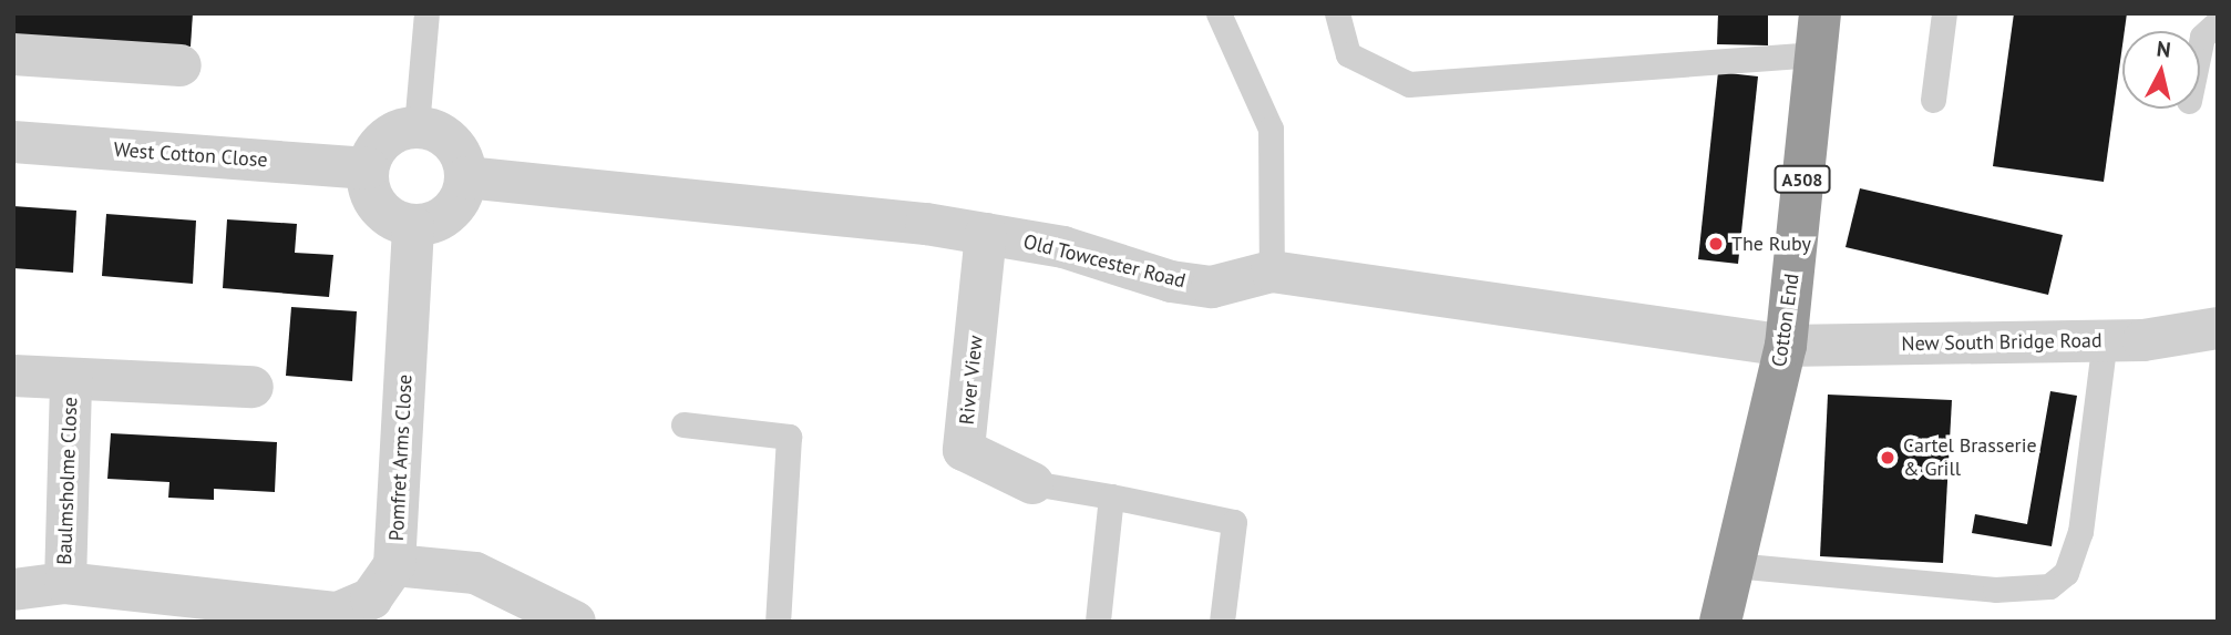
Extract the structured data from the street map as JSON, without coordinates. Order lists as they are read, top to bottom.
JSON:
{
  "streets": {
    "highway": ["A508", "Cotton End"],
    "street": [
      "West Cotton Close",
      "Old Towcester Road",
      "New South Bridge Road",
      "River View",
      "Pomfret Arms Close",
      "Baulmsholme Close"
    ]
  },
  "crossings": [
    ["West Cotton Close", "Old Towcester Road"],
    ["West Cotton Close", "Pomfret Arms Close"],
    ["Old Towcester Road", "Cotton End"],
    ["Old Towcester Road", "New South Bridge Road"],
    ["Old Towcester Road", "River View"],
    ["Old Towcester Road", "Pomfret Arms Close"],
    ["Cotton End", "New South Bridge Road"],
    ["Pomfret Arms Close", "Baulmsholme Close"]
  ],
  "places": ["The Ruby", "Cartel Brasserie & Grill"],
  "north": "top"
}
